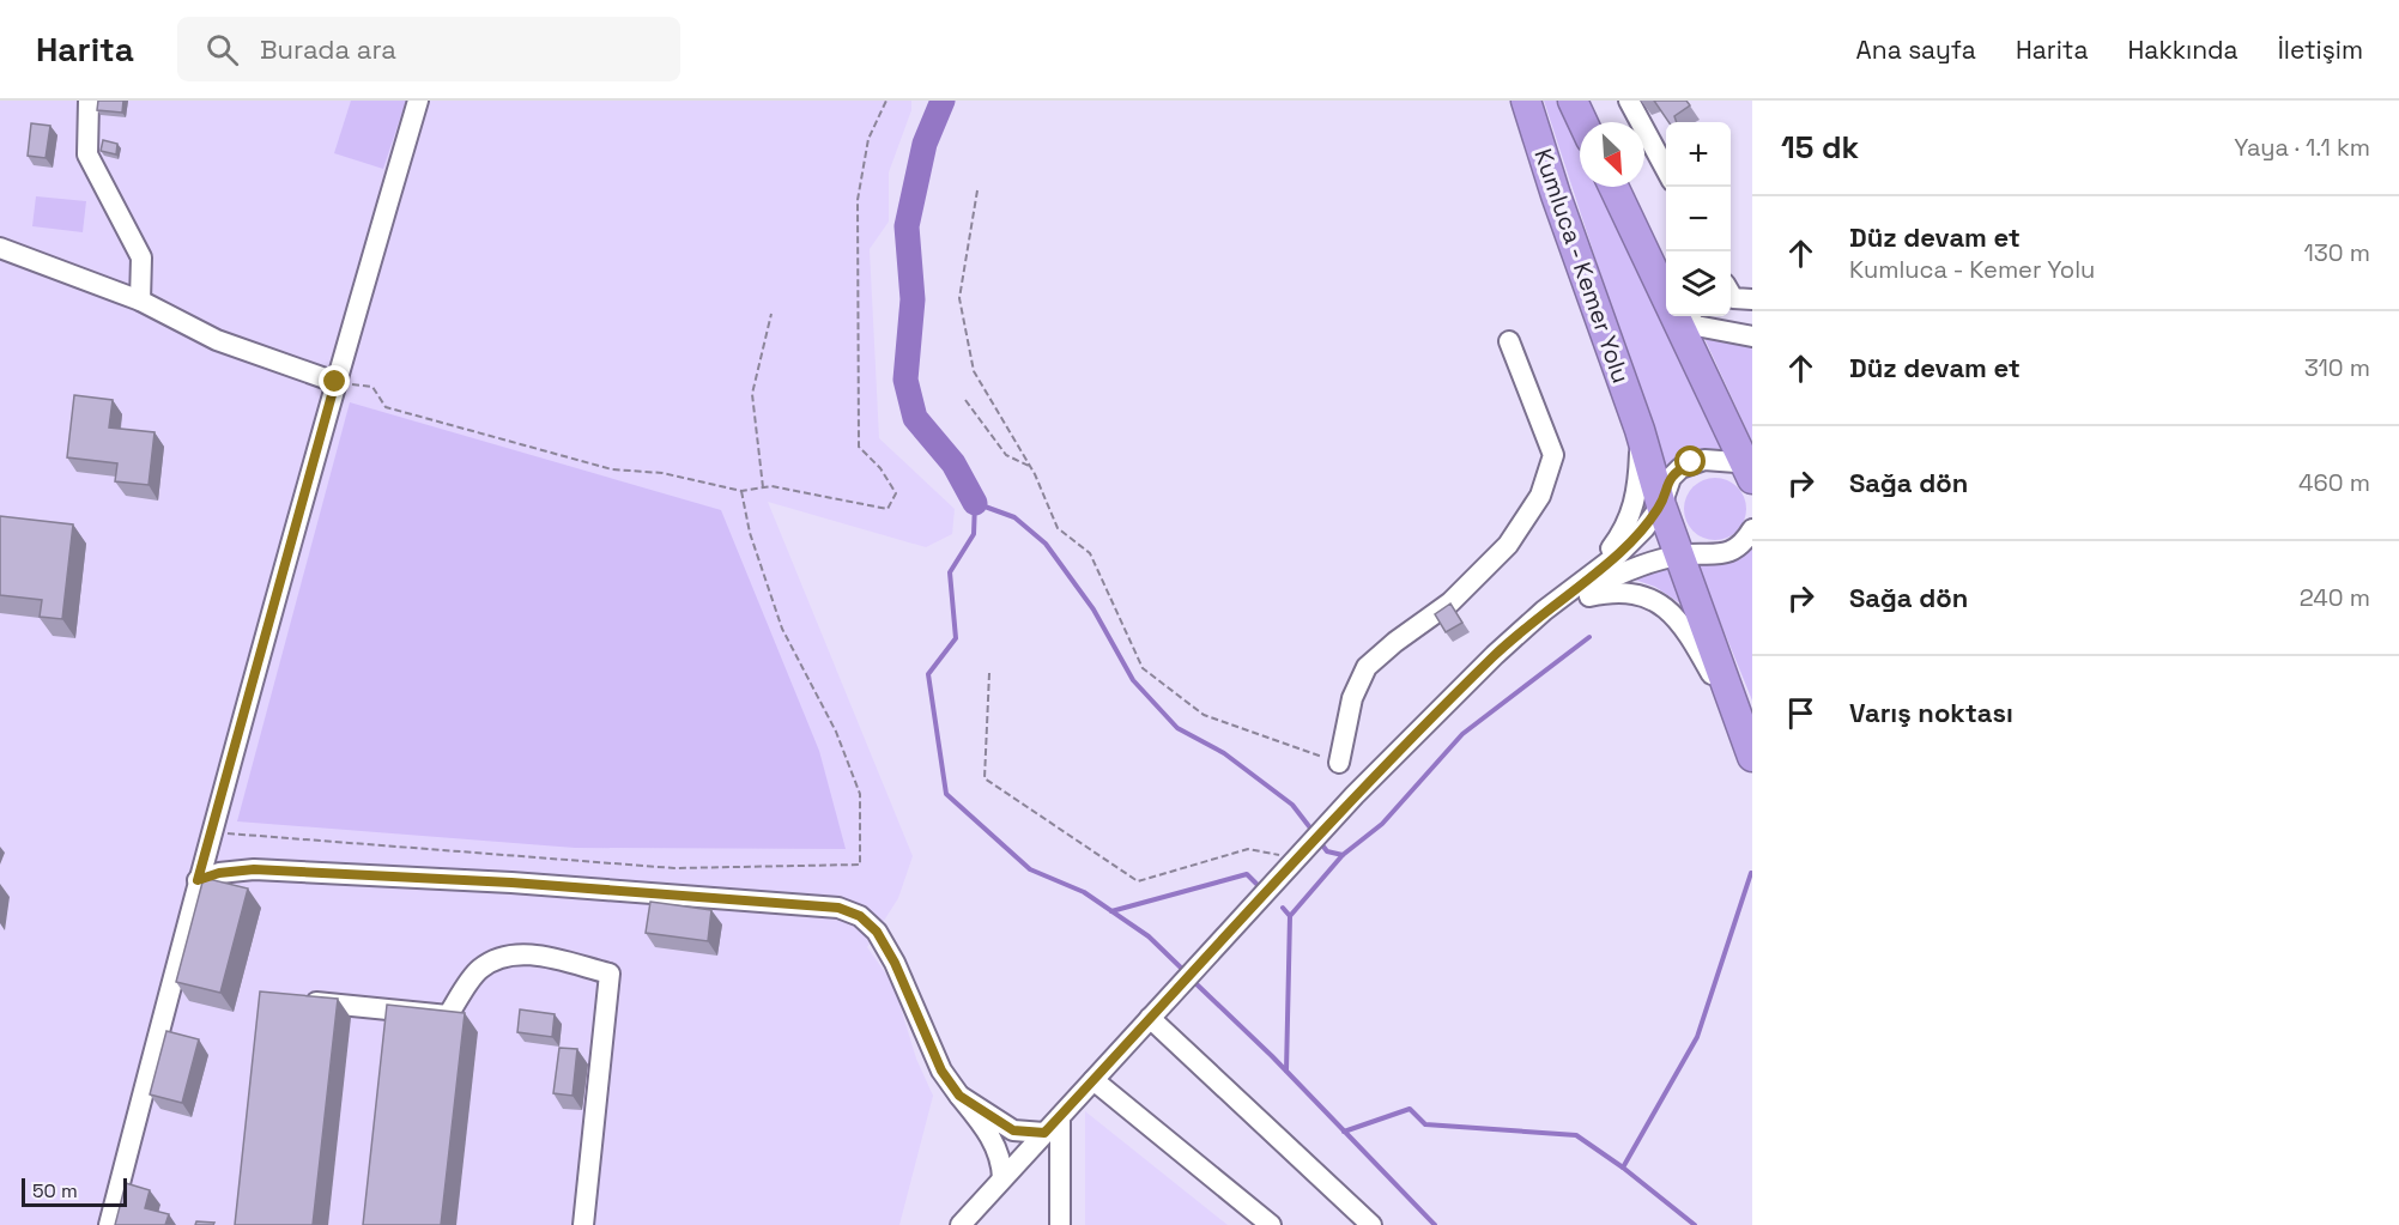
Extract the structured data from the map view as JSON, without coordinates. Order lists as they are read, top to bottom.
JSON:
{
  "streets": {
    "highway": ["Kumluca - Kemer Yolu"]
  },
  "scale_bar": "50 m",
  "north": "bottom right",
  "page": {
    "header": "Harita",
    "search": "Burada ara",
    "nav": [
      "Ana sayfa",
      "Harita",
      "Hakkında",
      "İletişim"
    ],
    "heading": ["15 dk", "Yaya · 1.1 km"],
    "map_buttons": ["+", "−"],
    "list": [
      ["Düz devam et", "Kumluca - Kemer Yolu", "130 m"],
      ["Düz devam et", "310 m"],
      ["Sağa dön", "460 m"],
      ["Sağa dön", "240 m"],
      "Varış noktası"
    ],
    "scale": "50 m"
  }
}
